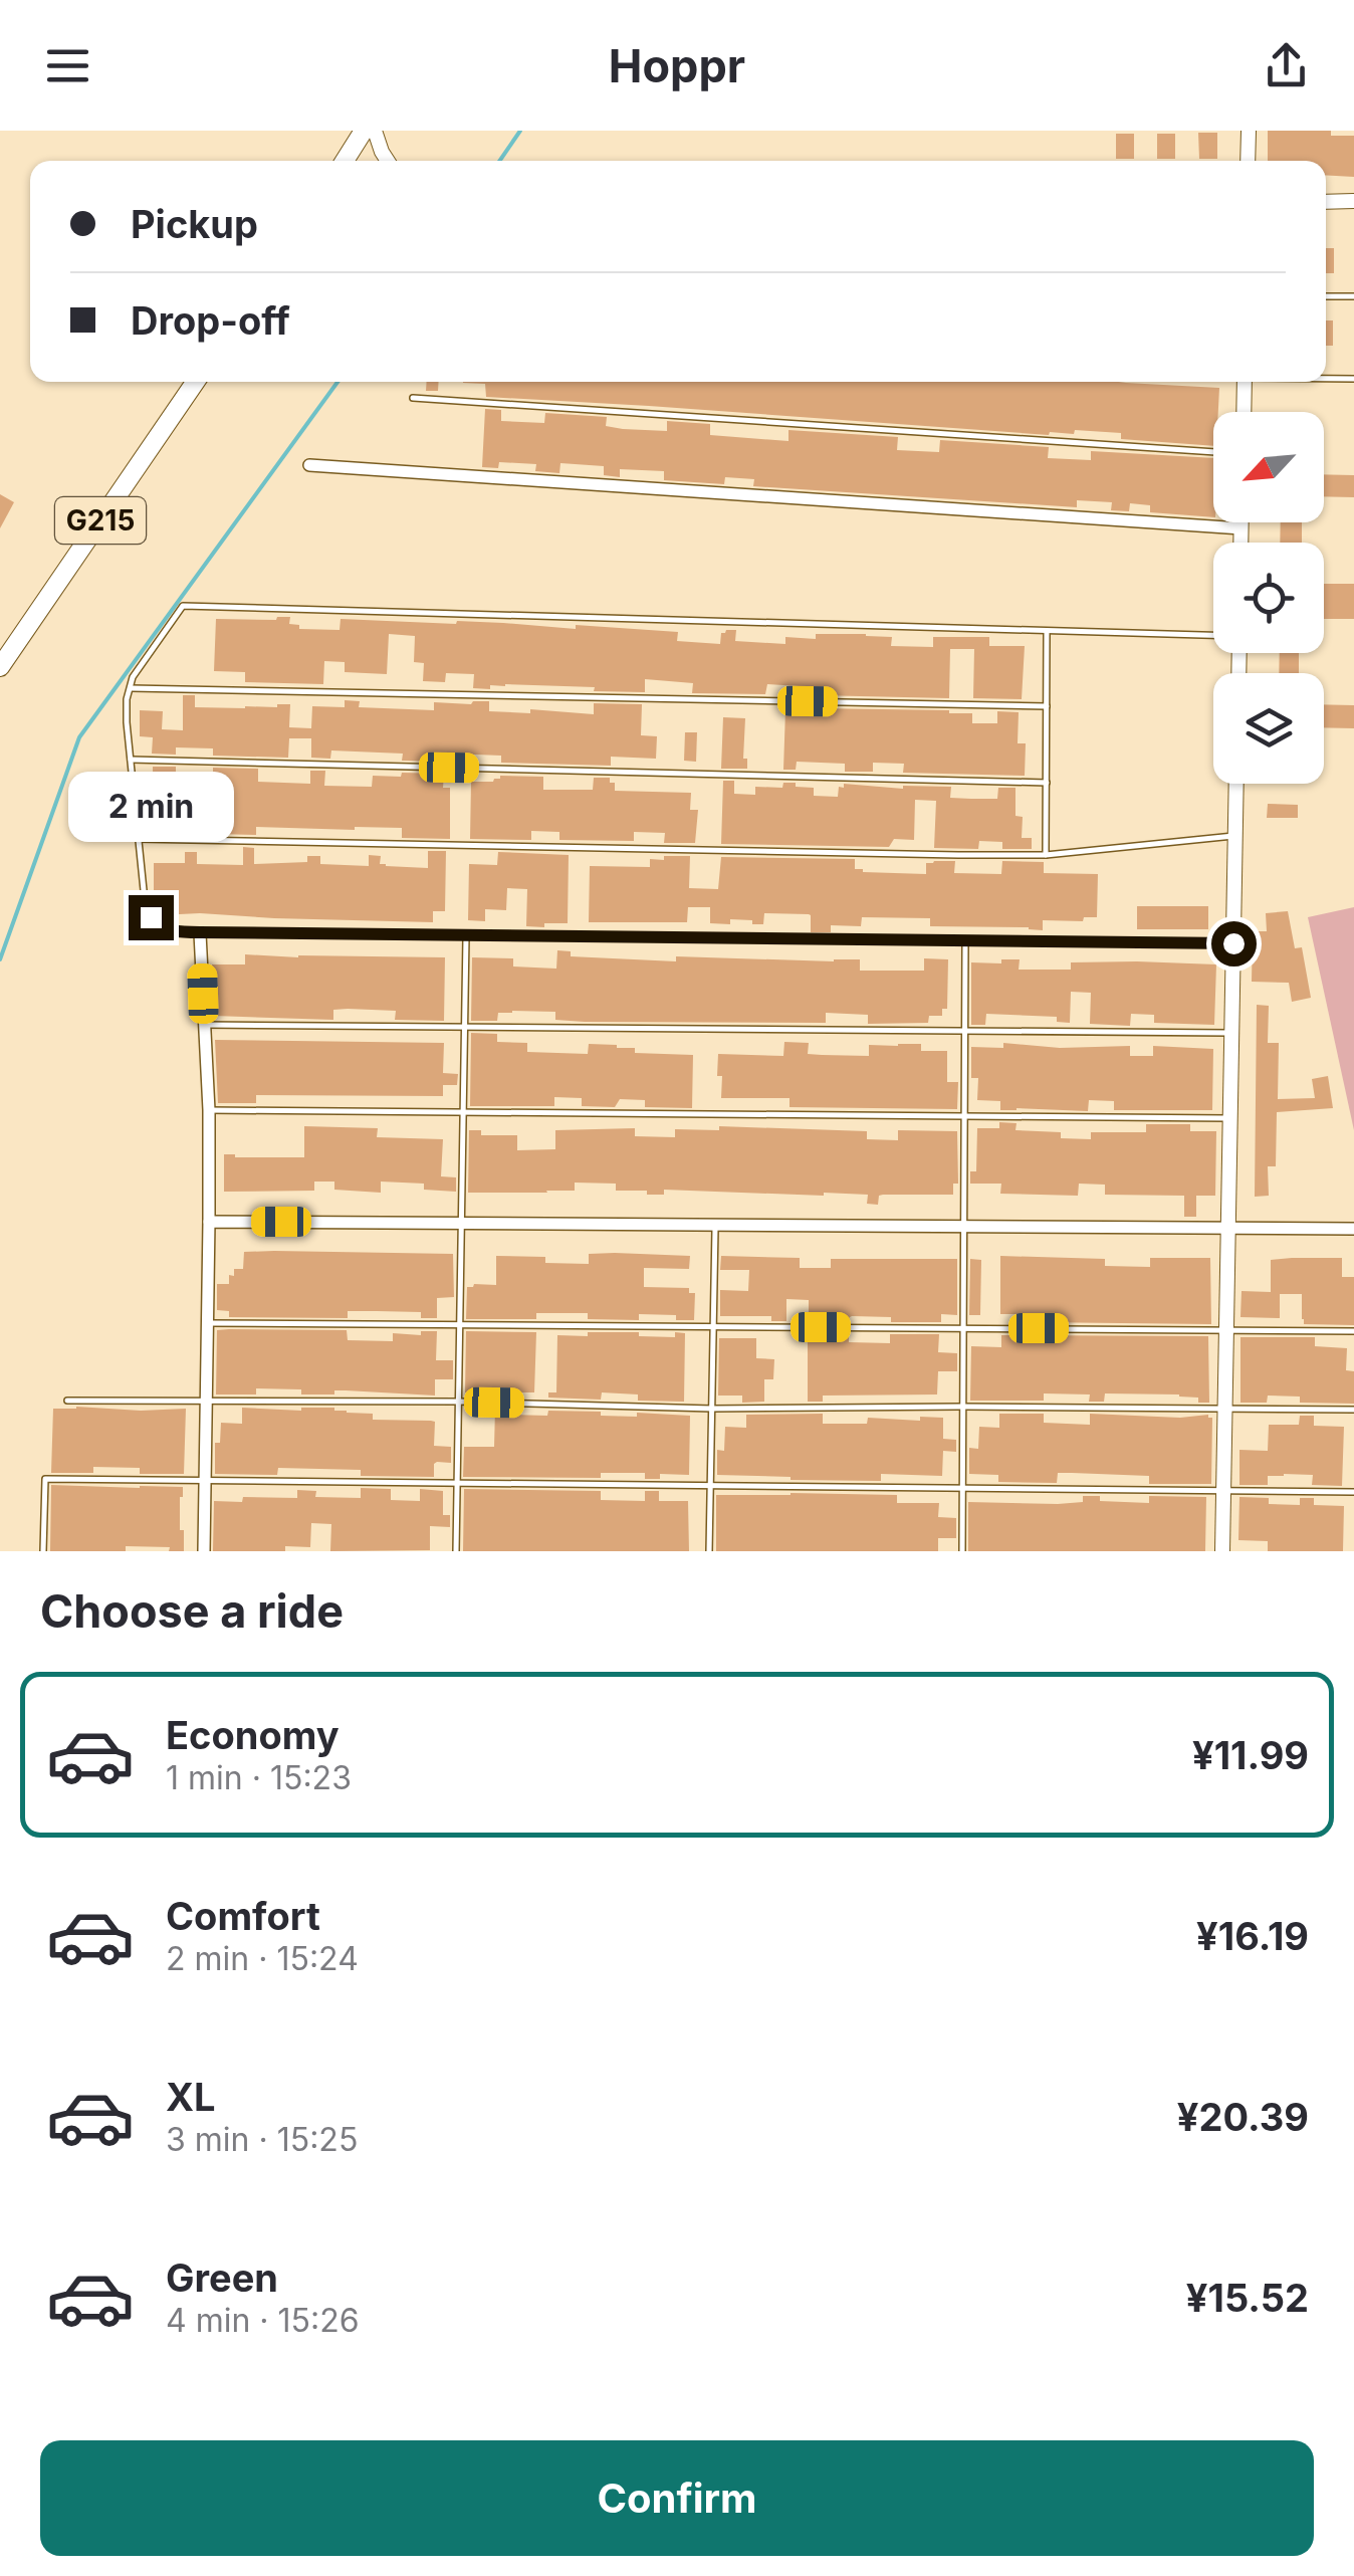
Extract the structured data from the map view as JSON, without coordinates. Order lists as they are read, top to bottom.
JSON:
{
  "streets": {
    "highway": ["G215"]
  },
  "north": "bottom left",
  "page": {
    "header": "Hoppr",
    "banner": ["Pickup", "Drop-off"],
    "bubble": "2 min",
    "heading": "Choose a ride",
    "list": [
      {
        "name": "Economy",
        "note": "1 min · 15:23",
        "value": "¥11.99"
      },
      {
        "name": "Comfort",
        "note": "2 min · 15:24",
        "value": "¥16.19"
      },
      {
        "name": "XL",
        "note": "3 min · 15:25",
        "value": "¥20.39"
      },
      {
        "name": "Green",
        "note": "4 min · 15:26",
        "value": "¥15.52"
      }
    ],
    "buttons": "Confirm"
  }
}
